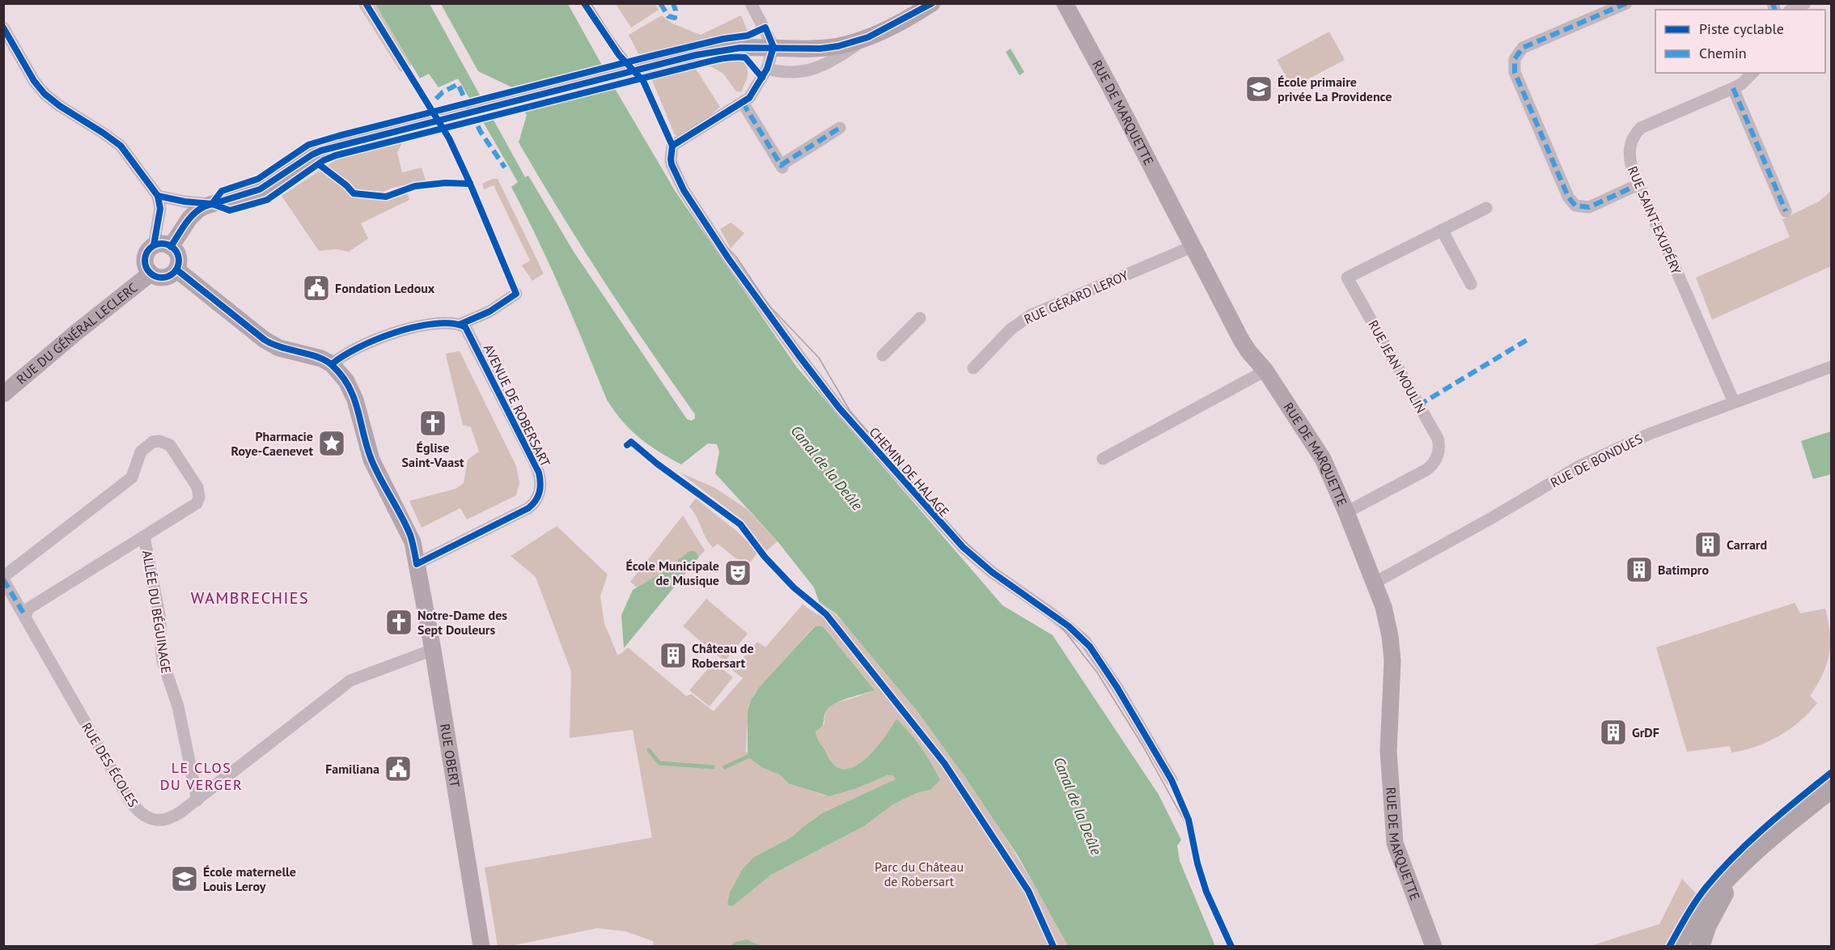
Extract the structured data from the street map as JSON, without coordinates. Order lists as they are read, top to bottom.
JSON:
{
  "streets": {
    "street": [
      "RUE DE MARQUETTE",
      "RUE SAINT-EXUPÉRY",
      "RUE GÉRARD LEROY",
      "RUE DU GÉNÉRAL LECLERC",
      "RUE JEAN MOULIN",
      "AVENUE DE ROBERSART",
      "RUE DE BONDUES",
      "CHEMIN DE HALAGE",
      "ALLÉE DU BÉGUINAGE",
      "RUE OBERT",
      "RUE DES ÉCOLES"
    ]
  },
  "crossings": [
    ["RUE DE MARQUETTE", "RUE GÉRARD LEROY"],
    ["RUE DE MARQUETTE", "RUE JEAN MOULIN"],
    ["RUE DE MARQUETTE", "RUE DE BONDUES"],
    ["RUE SAINT-EXUPÉRY", "RUE DE BONDUES"],
    ["AVENUE DE ROBERSART", "RUE OBERT"],
    ["ALLÉE DU BÉGUINAGE", "RUE DES ÉCOLES"],
    ["RUE OBERT", "RUE DES ÉCOLES"]
  ],
  "districts": ["WAMBRECHIES", "LE CLOS DU VERGER"],
  "water": ["Canal de la Deûle"],
  "parks": ["Parc du Château de Robersart"],
  "places": {
    "school or university": ["École primaire privée La Providence", "École maternelle Louis Leroy"],
    "public building": ["Fondation Ledoux", "Familiana"],
    "church": ["Église Saint-Vaast", "Notre-Dame des Sept Douleurs"],
    "place": ["Pharmacie Roye-Caenevet"],
    "building": [
      "Carrard",
      "Batimpro",
      "Château de Robersart",
      "GrDF"
    ],
    "theatre": ["École Municipale de Musique"]
  },
  "legend": ["Piste cyclable", "Chemin"]
}
